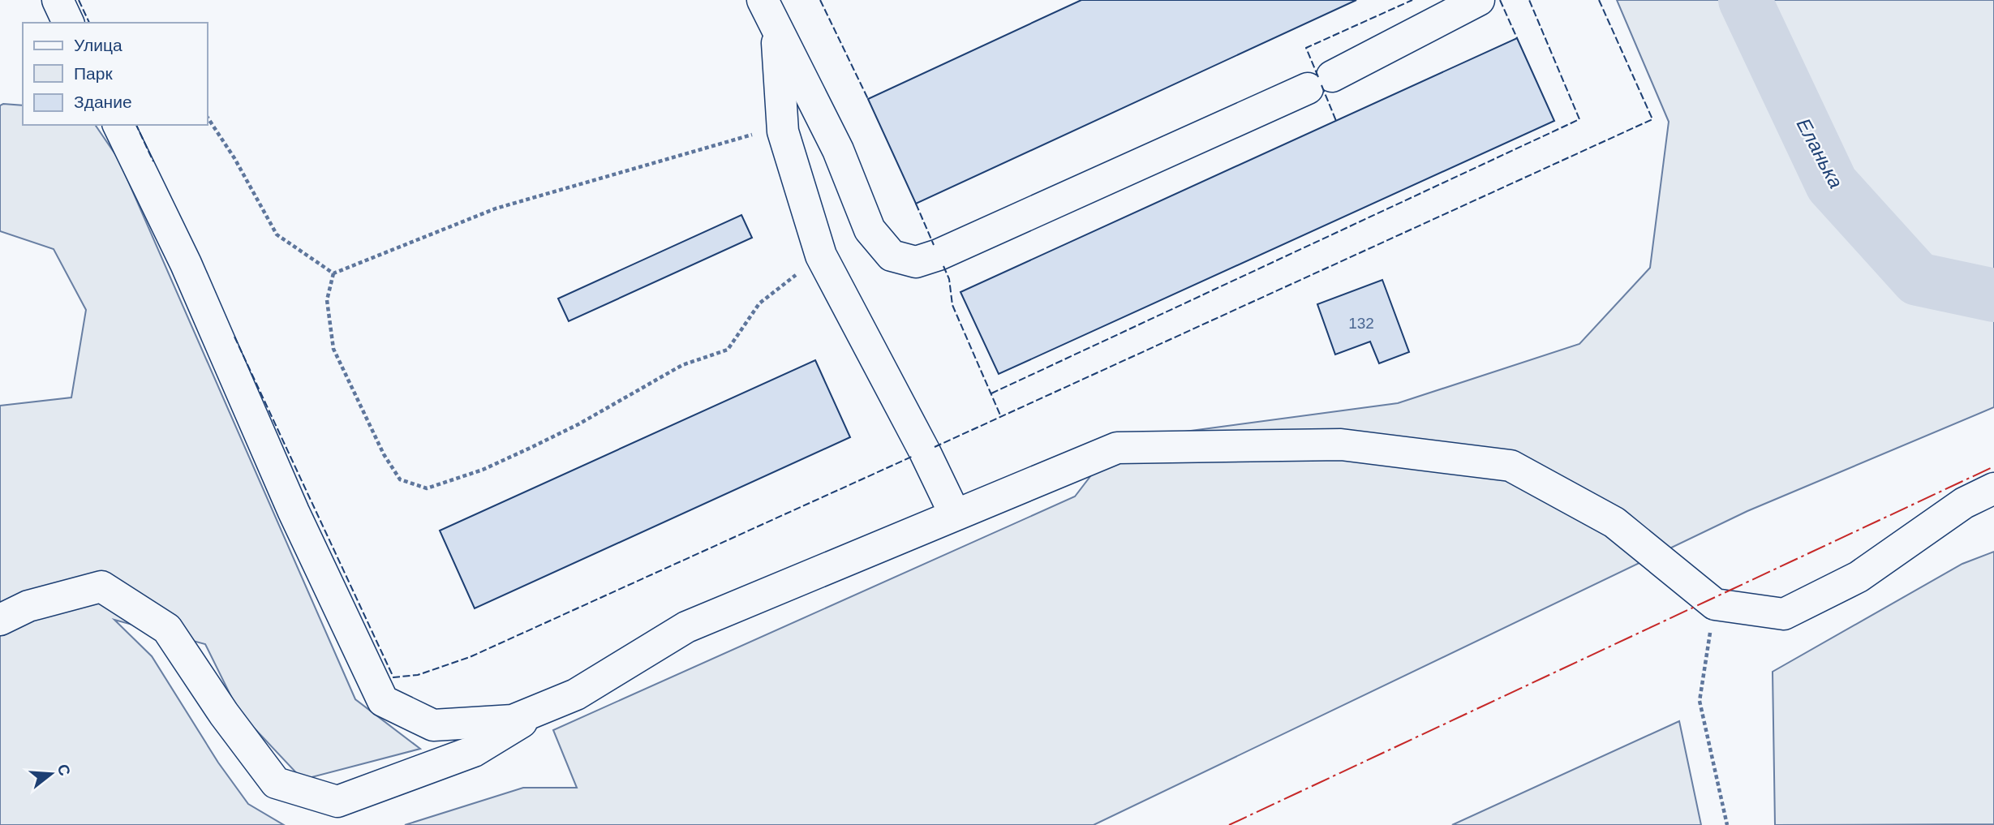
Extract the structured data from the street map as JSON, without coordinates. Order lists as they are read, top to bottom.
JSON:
{
  "water": ["Еланька"],
  "house_numbers": ["132"],
  "legend": ["Улица", "Парк", "Здание"],
  "north": "right"
}
